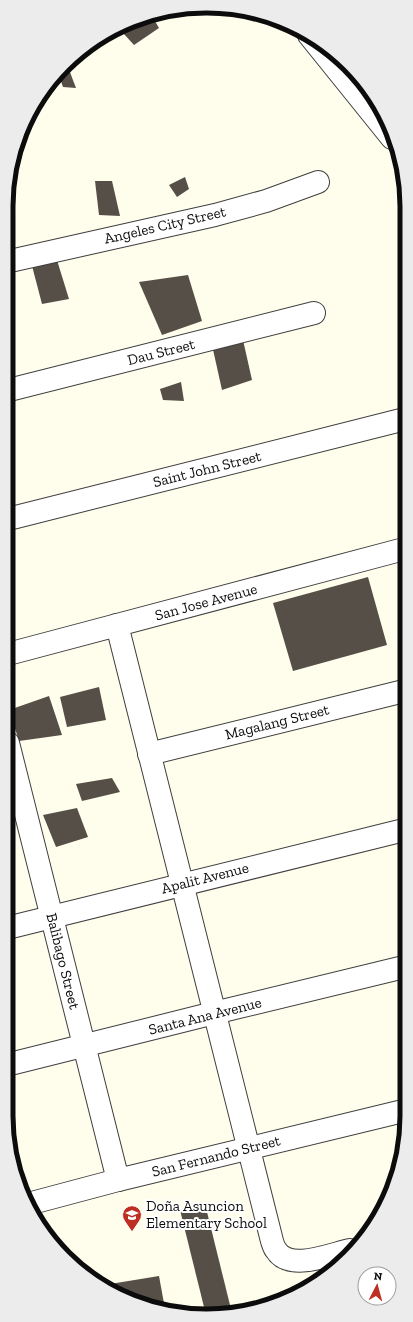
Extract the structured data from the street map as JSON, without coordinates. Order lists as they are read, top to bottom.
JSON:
{
  "streets": {
    "street": [
      "Angeles City Street",
      "Dau Street",
      "Saint John Street",
      "San Jose Avenue",
      "Magalang Street",
      "Apalit Avenue",
      "Balibago Street",
      "Santa Ana Avenue",
      "San Fernando Street"
    ]
  },
  "crossings": [
    ["Apalit Avenue", "Balibago Street"],
    ["Balibago Street", "Santa Ana Avenue"],
    ["Balibago Street", "San Fernando Street"]
  ],
  "places": {
    "school or university": ["Doña Asuncion Elementary School"]
  },
  "north": "top"
}
